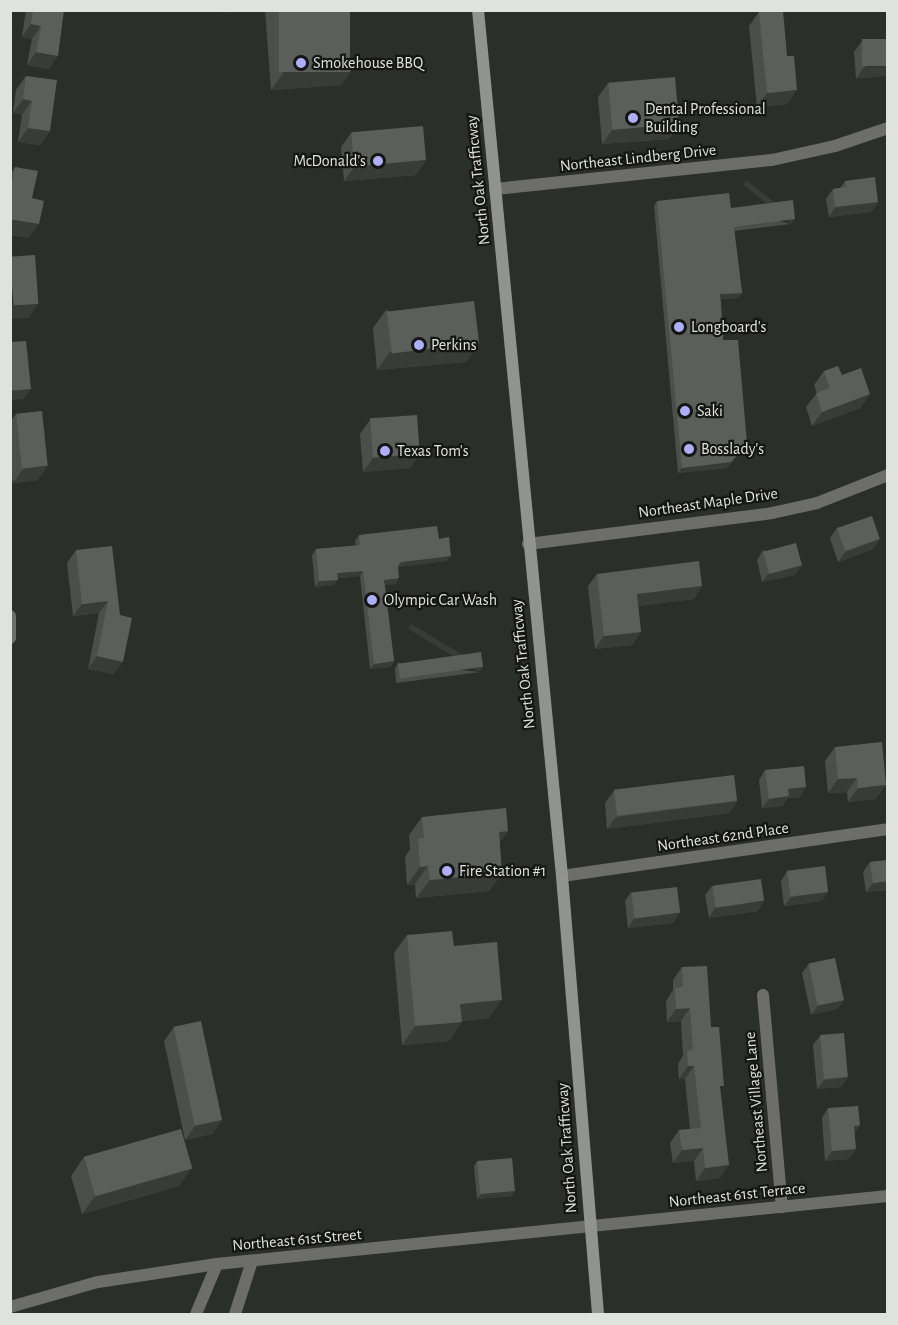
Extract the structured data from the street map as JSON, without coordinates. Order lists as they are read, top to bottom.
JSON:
{
  "streets": {
    "main road": ["North Oak Trafficway"],
    "street": [
      "Northeast Lindberg Drive",
      "Northeast Maple Drive",
      "Northeast 62nd Place",
      "Northeast Village Lane",
      "Northeast 61st Terrace",
      "Northeast 61st Street"
    ]
  },
  "crossings": [
    ["Northeast Lindberg Drive", "North Oak Trafficway"],
    ["North Oak Trafficway", "Northeast Maple Drive"],
    ["North Oak Trafficway", "Northeast 62nd Place"],
    ["North Oak Trafficway", "Northeast 61st Terrace"],
    ["North Oak Trafficway", "Northeast 61st Street"],
    ["Northeast Village Lane", "Northeast 61st Terrace"],
    ["Northeast 61st Terrace", "Northeast 61st Street"]
  ],
  "places": [
    "Smokehouse BBQ",
    "Dental Professional Building",
    "McDonald's",
    "Longboard's",
    "Perkins",
    "Saki",
    "Bosslady's",
    "Texas Tom's",
    "Olympic Car Wash",
    "Fire Station #1"
  ]
}
